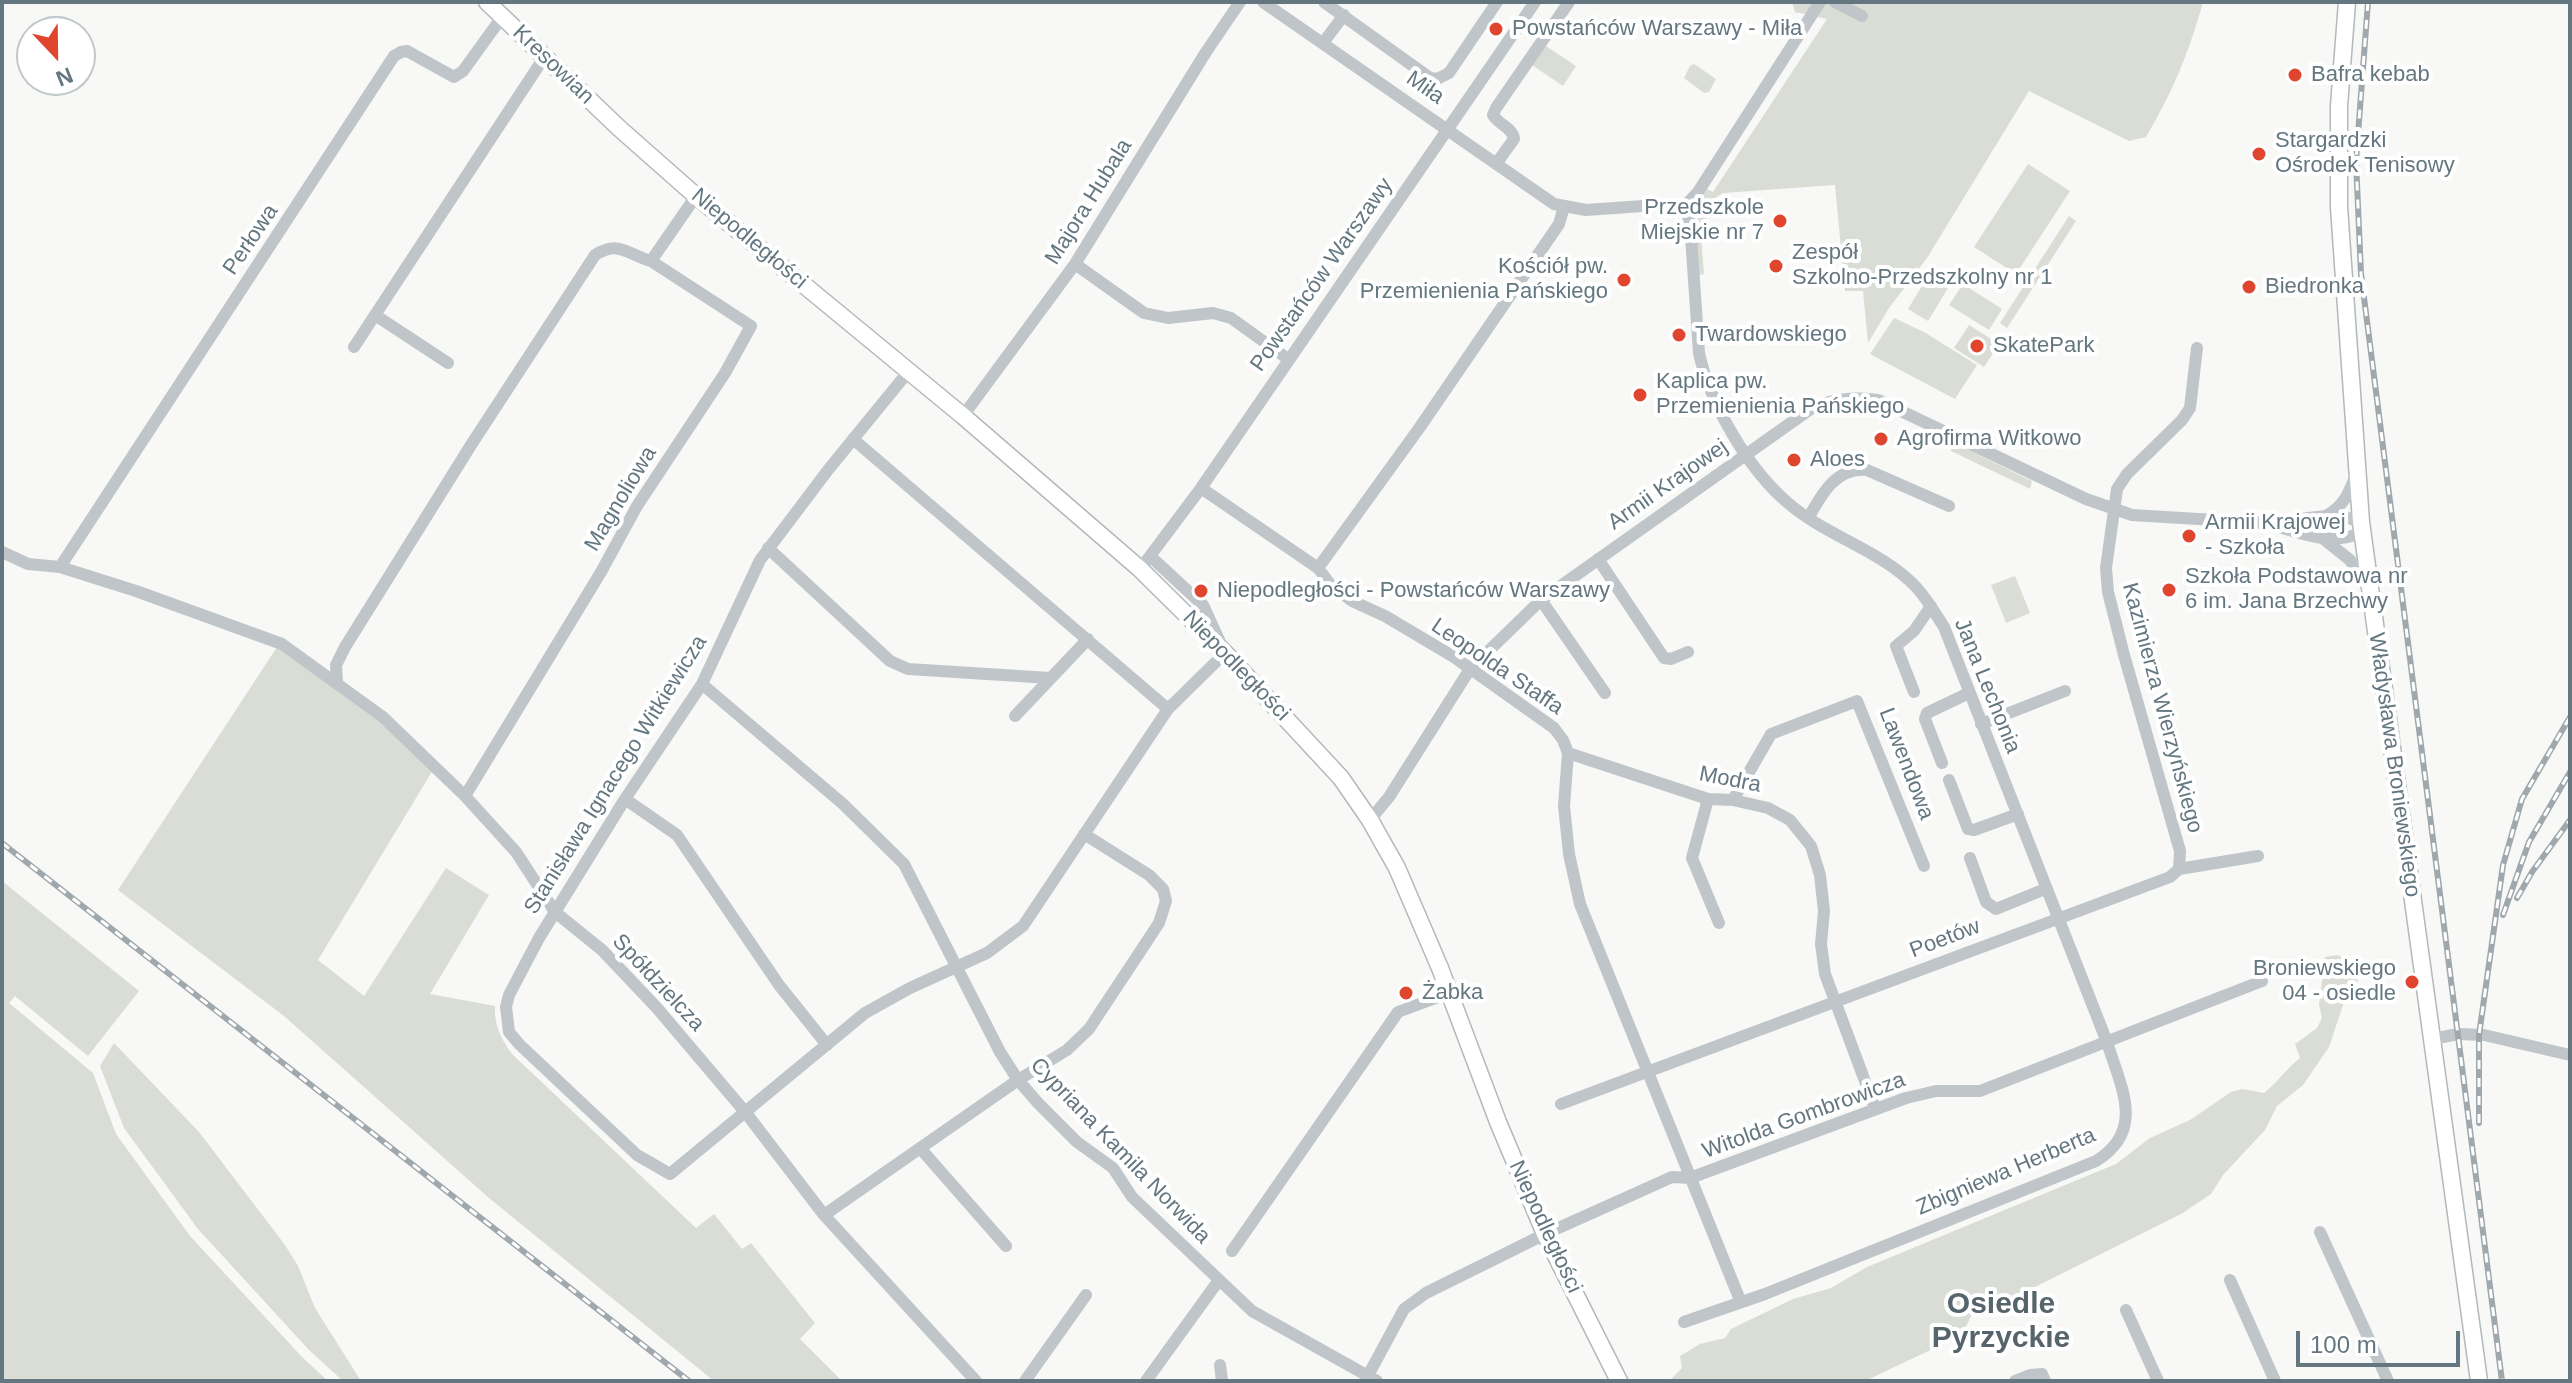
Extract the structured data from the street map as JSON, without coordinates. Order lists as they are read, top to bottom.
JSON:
{
  "streets": {
    "street": [
      "Kresowian",
      "Miła",
      "Majora Hubala",
      "Niepodległości",
      "Perłowa",
      "Powstańców Warszawy",
      "Armii Krajowej",
      "Magnoliowa",
      "Leopolda Staffa",
      "Jana Lechonia",
      "Kazimierza Wierzyńskiego",
      "Lawendowa",
      "Władysława Broniewskiego",
      "Stanisława Ignacego Witkiewicza",
      "Modra",
      "Poetów",
      "Spółdzielcza",
      "Witolda Gombrowicza",
      "Cypriana Kamila Norwida",
      "Zbigniewa Herberta"
    ]
  },
  "crossings": [
    ["Kresowian", "Niepodległości"],
    ["Kresowian", "Perłowa"],
    ["Miła", "Powstańców Warszawy"],
    ["Majora Hubala", "Niepodległości"],
    ["Niepodległości", "Powstańców Warszawy"],
    ["Niepodległości", "Armii Krajowej"],
    ["Niepodległości", "Stanisława Ignacego Witkiewicza"],
    ["Niepodległości", "Witolda Gombrowicza"],
    ["Perłowa", "Spółdzielcza"],
    ["Powstańców Warszawy", "Leopolda Staffa"],
    ["Armii Krajowej", "Leopolda Staffa"],
    ["Armii Krajowej", "Jana Lechonia"],
    ["Armii Krajowej", "Kazimierza Wierzyńskiego"],
    ["Armii Krajowej", "Władysława Broniewskiego"],
    ["Magnoliowa", "Spółdzielcza"],
    ["Leopolda Staffa", "Modra"],
    ["Jana Lechonia", "Poetów"],
    ["Jana Lechonia", "Zbigniewa Herberta"],
    ["Kazimierza Wierzyńskiego", "Poetów"],
    ["Lawendowa", "Modra"],
    ["Stanisława Ignacego Witkiewicza", "Spółdzielcza"],
    ["Stanisława Ignacego Witkiewicza", "Cypriana Kamila Norwida"],
    ["Modra", "Poetów"],
    ["Poetów", "Zbigniewa Herberta"],
    ["Witolda Gombrowicza", "Cypriana Kamila Norwida"],
    ["Witolda Gombrowicza", "Zbigniewa Herberta"]
  ],
  "districts": ["Osiedle Pyrzyckie"],
  "places": [
    "Powstańców Warszawy - Miła",
    "Bafra kebab",
    "Stargardzki Ośrodek Tenisowy",
    "Przedszkole Miejskie nr 7",
    "Zespół Szkolno-Przedszkolny nr 1",
    "Kościół pw. Przemienienia Pańskiego",
    "Biedronka",
    "Twardowskiego",
    "SkatePark",
    "Kaplica pw. Przemienienia Pańskiego",
    "Agrofirma Witkowo",
    "Aloes",
    "Armii Krajowej - Szkoła",
    "Szkoła Podstawowa nr 6 im. Jana Brzechwy",
    "Niepodległości - Powstańców Warszawy",
    "Broniewskiego 04 - osiedle",
    "Żabka"
  ],
  "scale_bar": "100 m",
  "north": "bottom"
}
